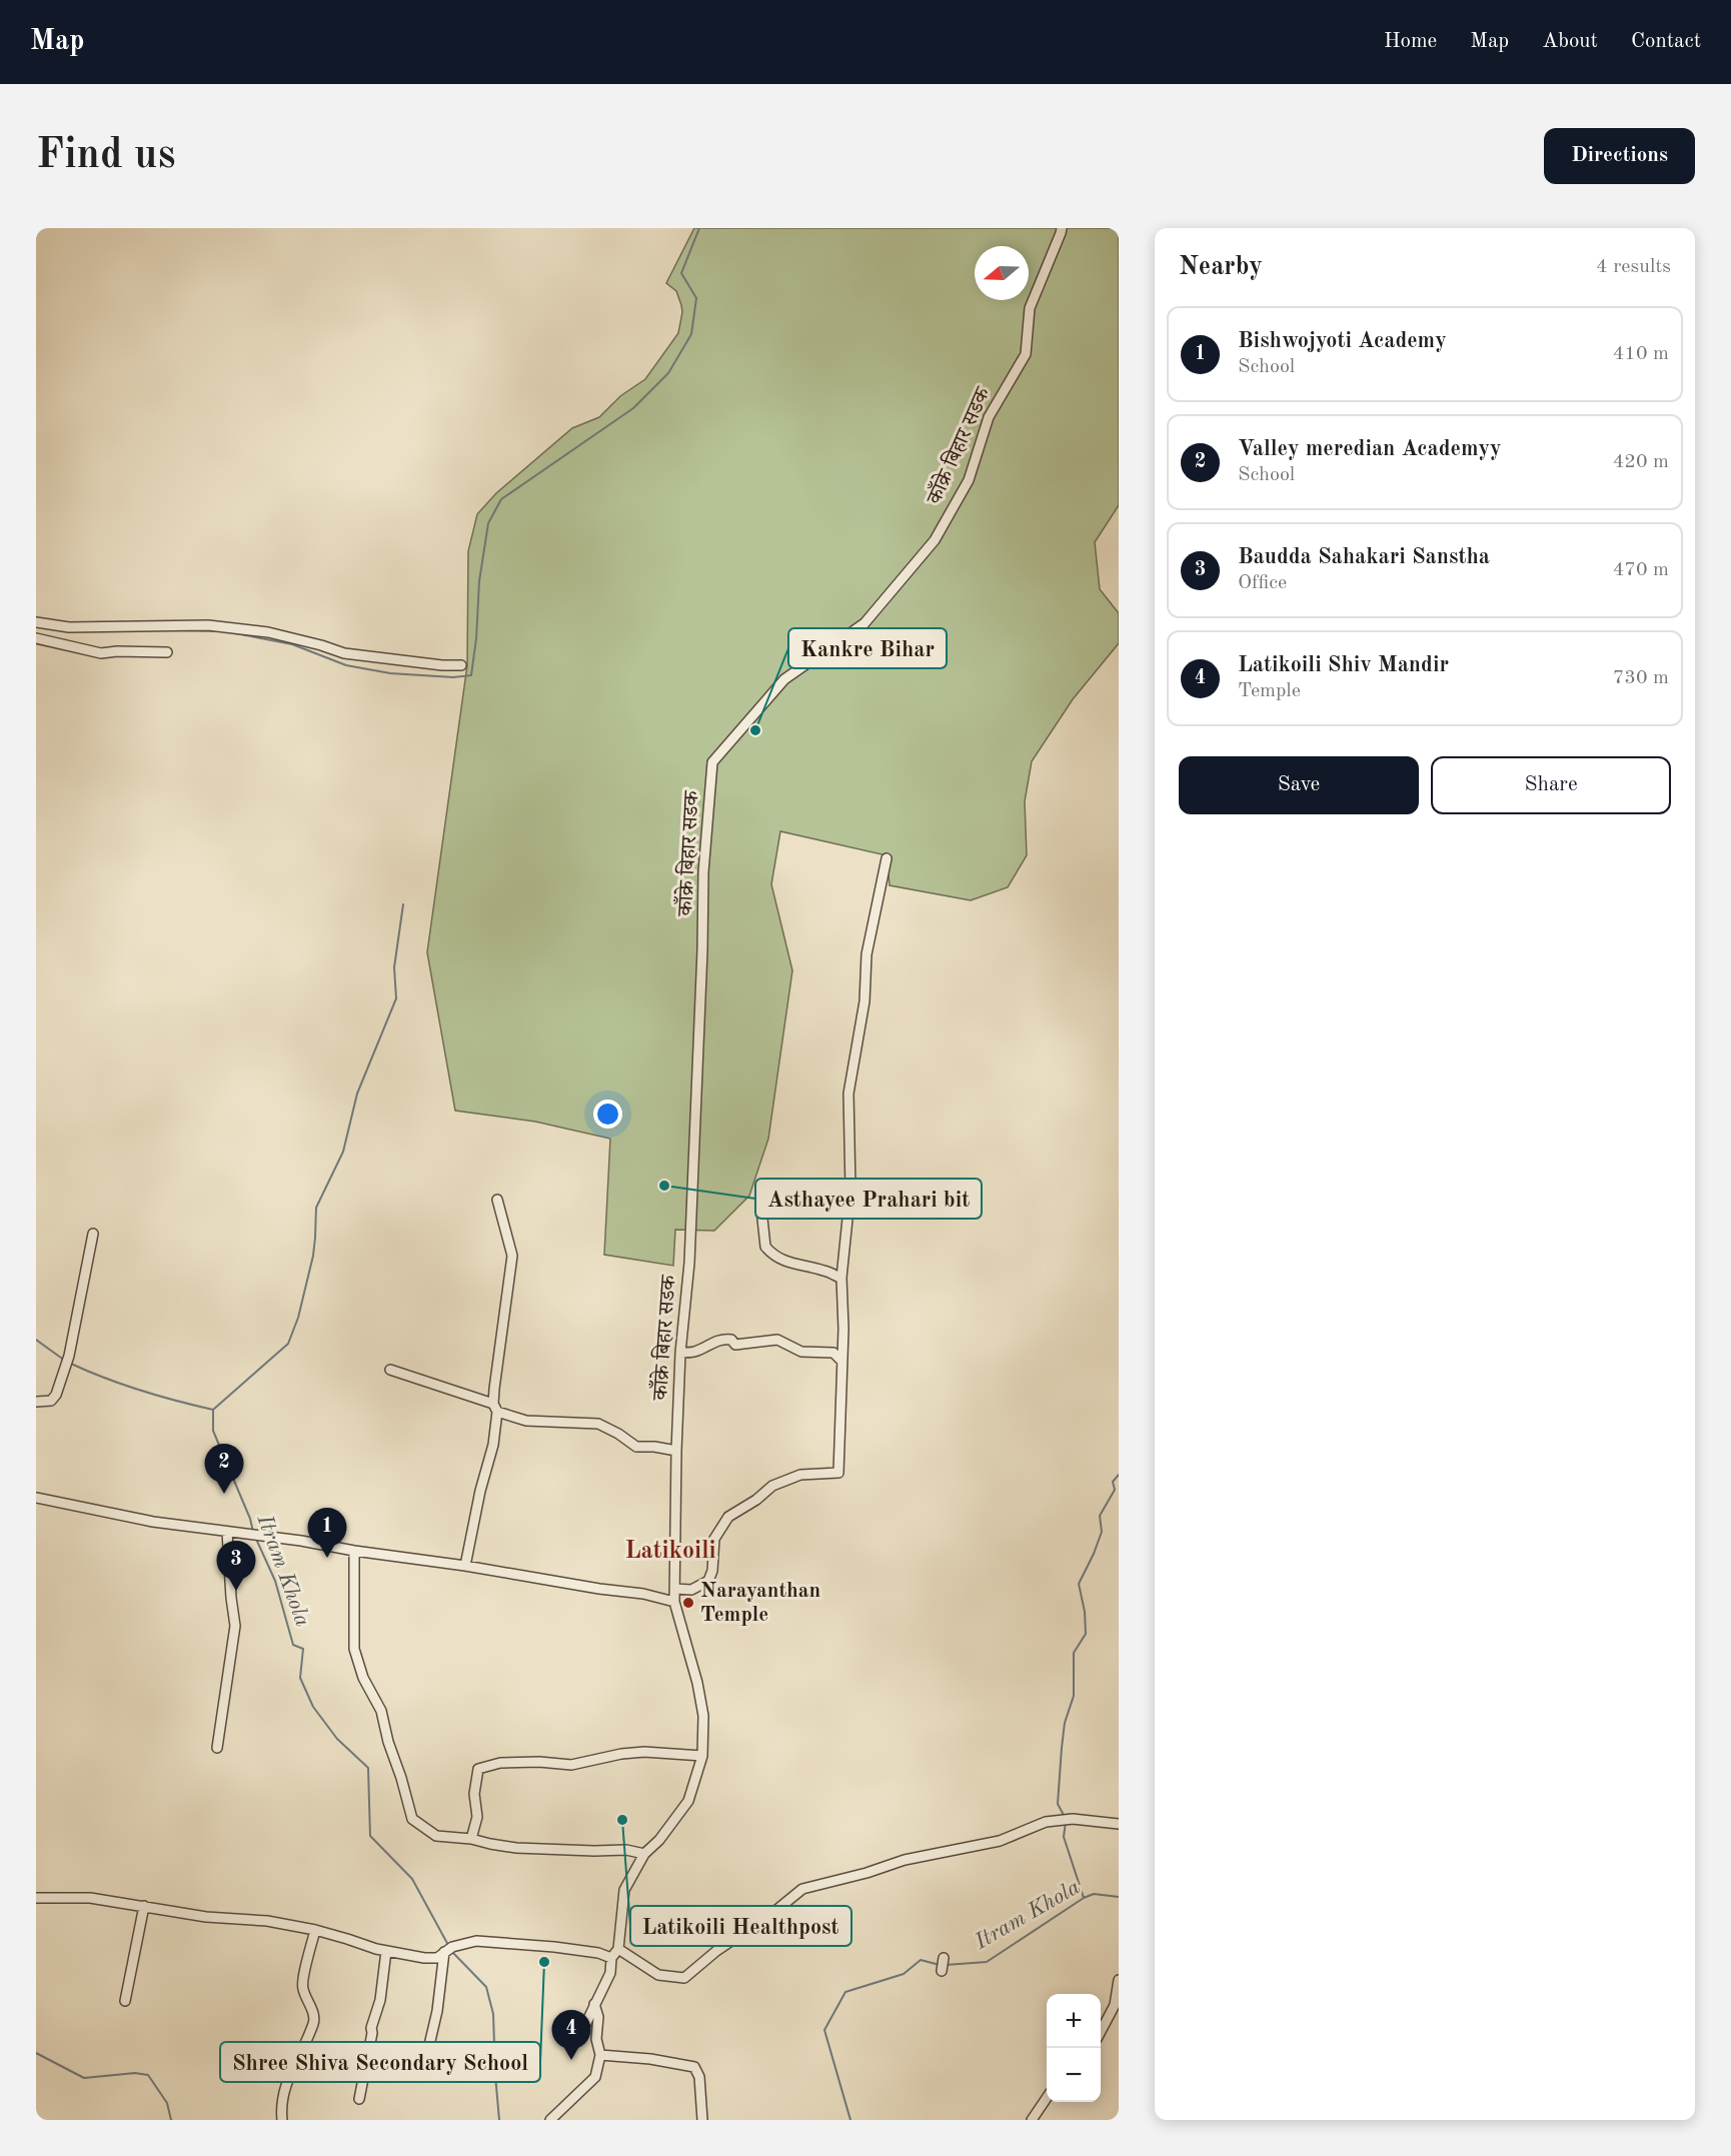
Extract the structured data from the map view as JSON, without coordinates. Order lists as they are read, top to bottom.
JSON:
{
  "streets": {
    "street": ["काँक्रे बिहार सडक"]
  },
  "districts": ["Latikoili"],
  "water": ["Itram Khola"],
  "places": [
    "Kankre Bihar",
    "Asthayee Prahari bit",
    "Narayanthan Temple",
    "Latikoili Healthpost",
    "Shree Shiva Secondary School"
  ],
  "north": "left",
  "page": {
    "header": "Map",
    "nav": [
      "Home",
      "Map",
      "About",
      "Contact"
    ],
    "buttons": [
      "Directions",
      ["Save", "Share"]
    ],
    "title": "Find us",
    "heading": ["Nearby", "4 results"],
    "list": [
      {
        "mark": "1",
        "name": "Bishwojyoti Academy",
        "note": "School",
        "value": "410 m"
      },
      {
        "mark": "2",
        "name": "Valley meredian Academyy",
        "note": "School",
        "value": "420 m"
      },
      {
        "mark": "3",
        "name": "Baudda Sahakari Sanstha",
        "note": "Office",
        "value": "470 m"
      },
      {
        "mark": "4",
        "name": "Latikoili Shiv Mandir",
        "note": "Temple",
        "value": "730 m"
      }
    ],
    "pins": [
      "2",
      "1",
      "3",
      "4"
    ],
    "map_buttons": ["+", "−"]
  }
}
